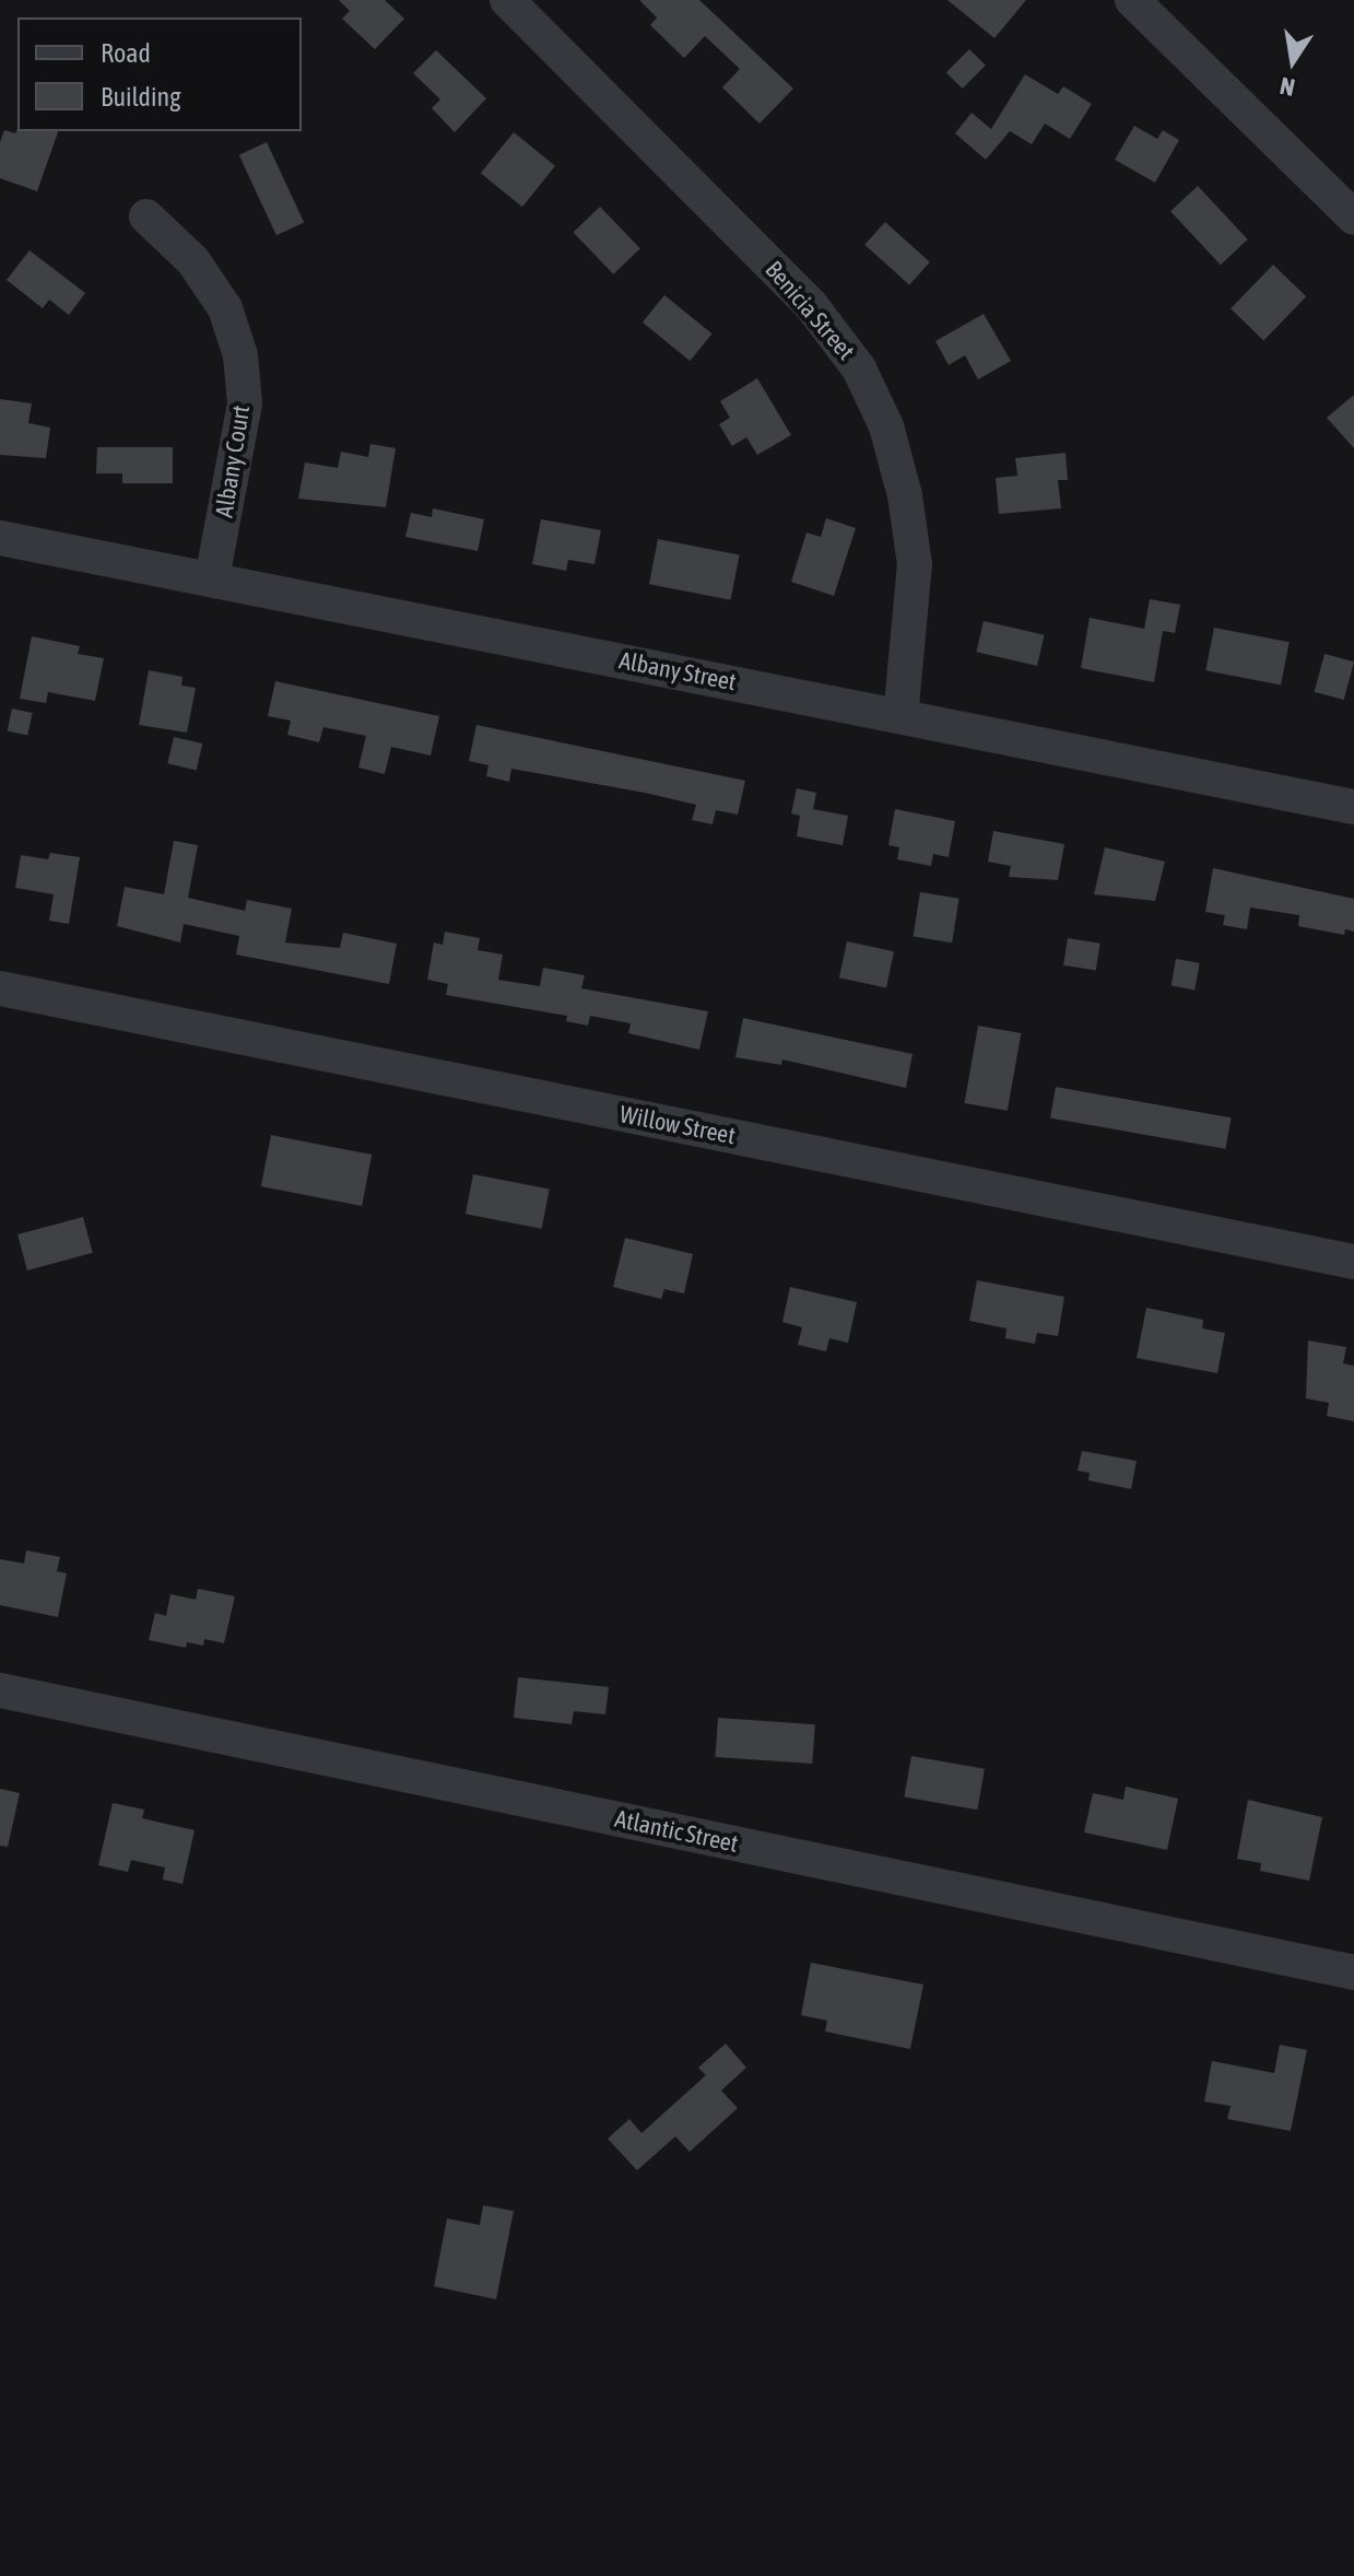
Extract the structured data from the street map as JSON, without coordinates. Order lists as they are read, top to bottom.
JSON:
{
  "streets": {
    "street": [
      "Benicia Street",
      "Albany Court",
      "Albany Street",
      "Willow Street",
      "Atlantic Street"
    ]
  },
  "crossings": [
    ["Benicia Street", "Albany Street"],
    ["Albany Court", "Albany Street"]
  ],
  "legend": ["Road", "Building"],
  "north": "bottom"
}
